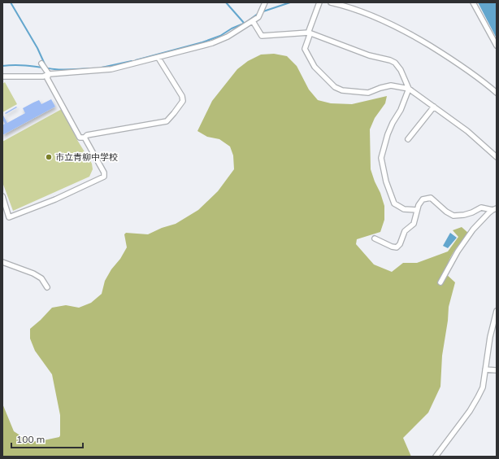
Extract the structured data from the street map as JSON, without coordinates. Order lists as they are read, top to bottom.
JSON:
{
  "places": ["市立青柳中学校"],
  "scale_bar": "100 m"
}
